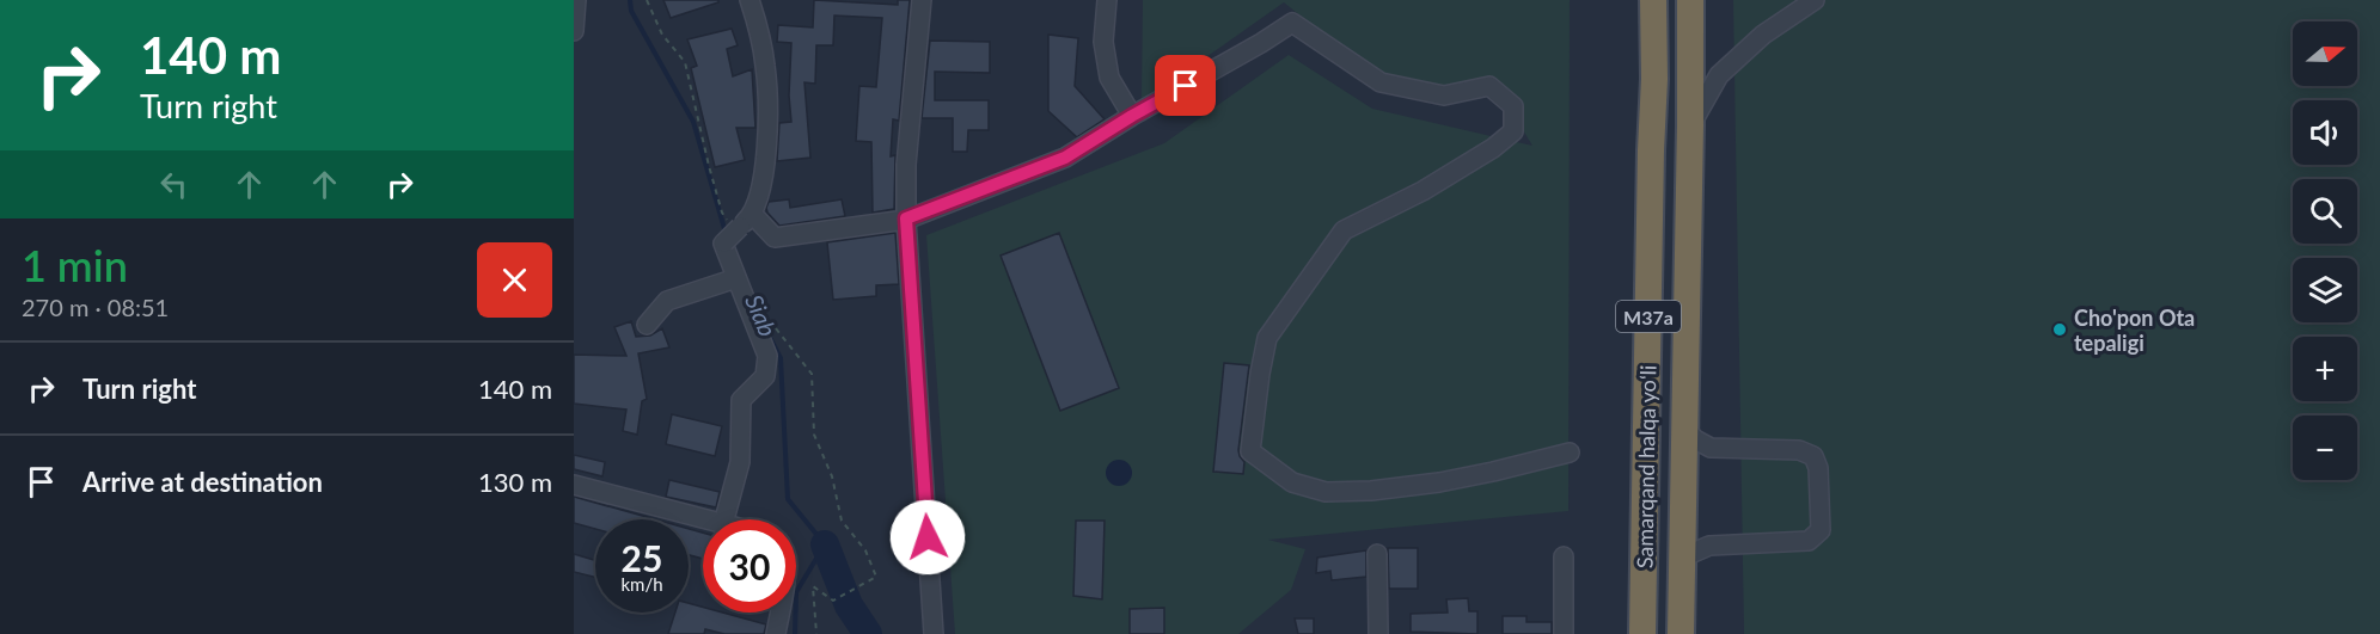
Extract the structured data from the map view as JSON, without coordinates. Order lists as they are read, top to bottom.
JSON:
{
  "streets": {
    "highway": ["M37a", "Samarqand halqa yoʻli"]
  },
  "water": ["Siab"],
  "places": ["Cho'pon Ota tepaligi"],
  "north": "right",
  "page": {
    "turn": ["140 m", "Turn right"],
    "map_buttons": ["+", "−"],
    "heading": ["1 min", "270 m · 08:51"],
    "list": [
      {
        "name": "Turn right",
        "value": "140 m"
      },
      {
        "name": "Arrive at destination",
        "value": "130 m"
      }
    ],
    "speed": "25 km/h",
    "limit": "30"
  }
}
